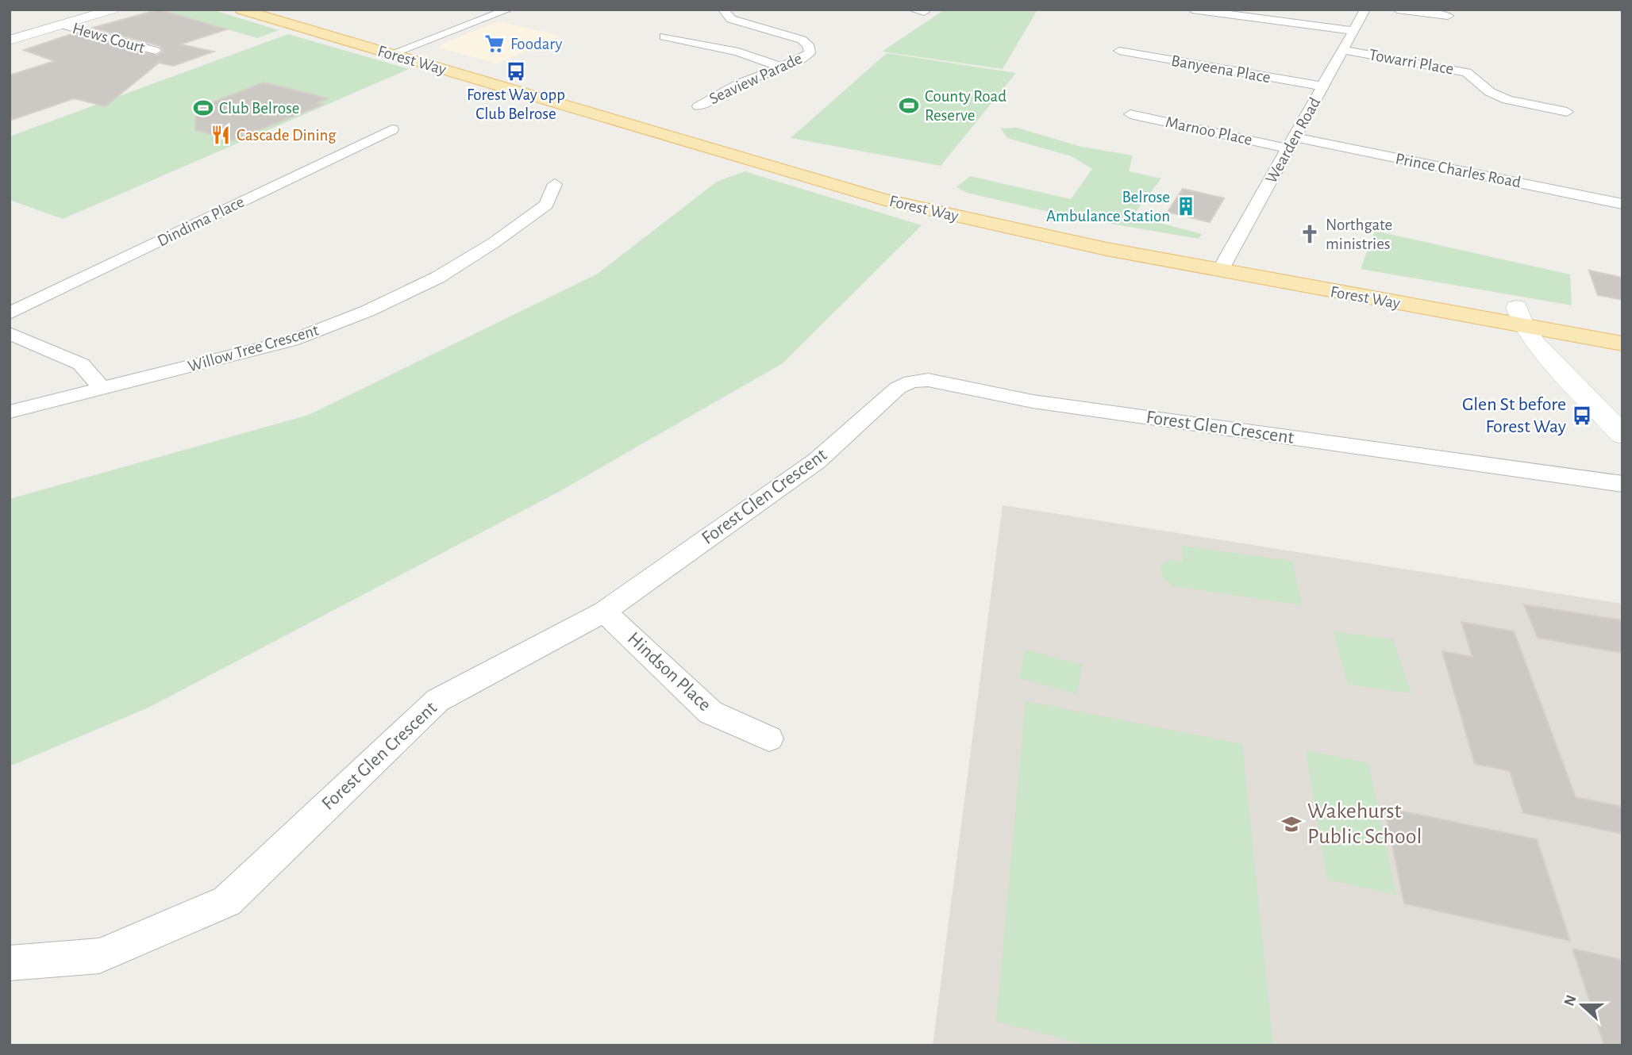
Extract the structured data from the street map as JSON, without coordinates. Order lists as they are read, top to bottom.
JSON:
{
  "streets": {
    "main road": ["Forest Way"],
    "street": [
      "Hews Court",
      "Towarri Place",
      "Banyeena Place",
      "Seaview Parade",
      "Marnoo Place",
      "Wearden Road",
      "Prince Charles Road",
      "Dindima Place",
      "Willow Tree Crescent",
      "Forest Glen Crescent",
      "Hindson Place"
    ]
  },
  "crossings": [
    ["Forest Way", "Wearden Road"],
    ["Towarri Place", "Wearden Road"],
    ["Banyeena Place", "Wearden Road"],
    ["Marnoo Place", "Wearden Road"],
    ["Marnoo Place", "Prince Charles Road"],
    ["Wearden Road", "Prince Charles Road"],
    ["Forest Glen Crescent", "Hindson Place"]
  ],
  "places": {
    "supermarket": ["Foodary"],
    "bus stop": ["Forest Way opp Club Belrose", "Glen St before Forest Way"],
    "sports": ["County Road Reserve", "Club Belrose"],
    "restaurant": ["Cascade Dining"],
    "building": ["Belrose Ambulance Station"],
    "church": ["Northgate ministries"],
    "school or university": ["Wakehurst Public School"]
  },
  "north": "left"
}
